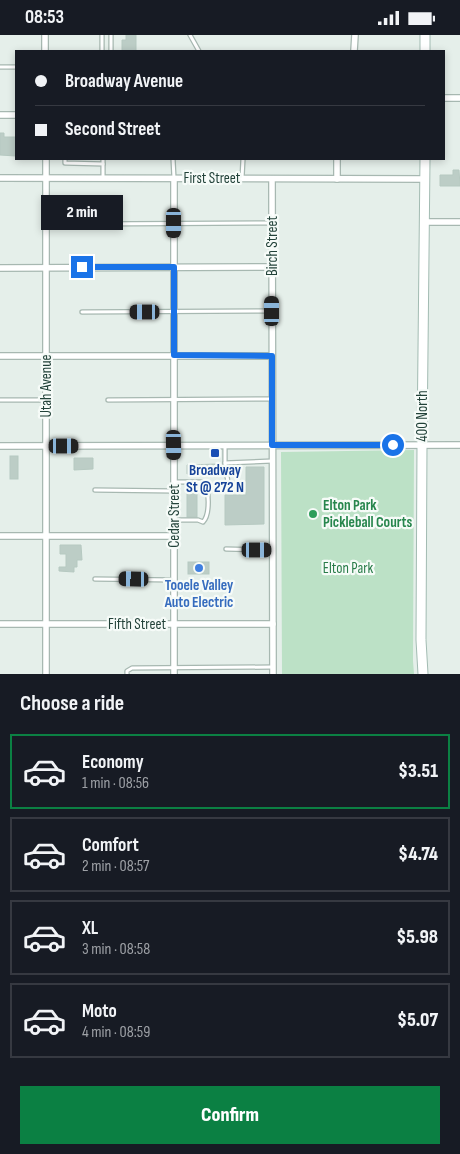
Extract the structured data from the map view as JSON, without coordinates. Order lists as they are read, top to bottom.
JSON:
{
  "streets": {
    "street": [
      "First Street",
      "Birch Street",
      "Utah Avenue",
      "400 North",
      "Cedar Street",
      "Fifth Street"
    ]
  },
  "crossings": [
    ["First Street", "Birch Street"],
    ["First Street", "Utah Avenue"],
    ["First Street", "400 North"],
    ["First Street", "Cedar Street"],
    ["Birch Street", "Fifth Street"],
    ["Utah Avenue", "Fifth Street"],
    ["Cedar Street", "Fifth Street"]
  ],
  "parks": ["Elton Park"],
  "places": {
    "transit": ["Broadway St @ 272 N"],
    "other": ["Elton Park Pickleball Courts", "Tooele Valley Auto Electric"]
  },
  "page": {
    "status": "08:53",
    "banner": ["Broadway Avenue", "Second Street"],
    "bubble": "2 min",
    "heading": "Choose a ride",
    "list": [
      {
        "name": "Economy",
        "note": "1 min · 08:56",
        "value": "$3.51"
      },
      {
        "name": "Comfort",
        "note": "2 min · 08:57",
        "value": "$4.74"
      },
      {
        "name": "XL",
        "note": "3 min · 08:58",
        "value": "$5.98"
      },
      {
        "name": "Moto",
        "note": "4 min · 08:59",
        "value": "$5.07"
      }
    ],
    "buttons": "Confirm"
  }
}
